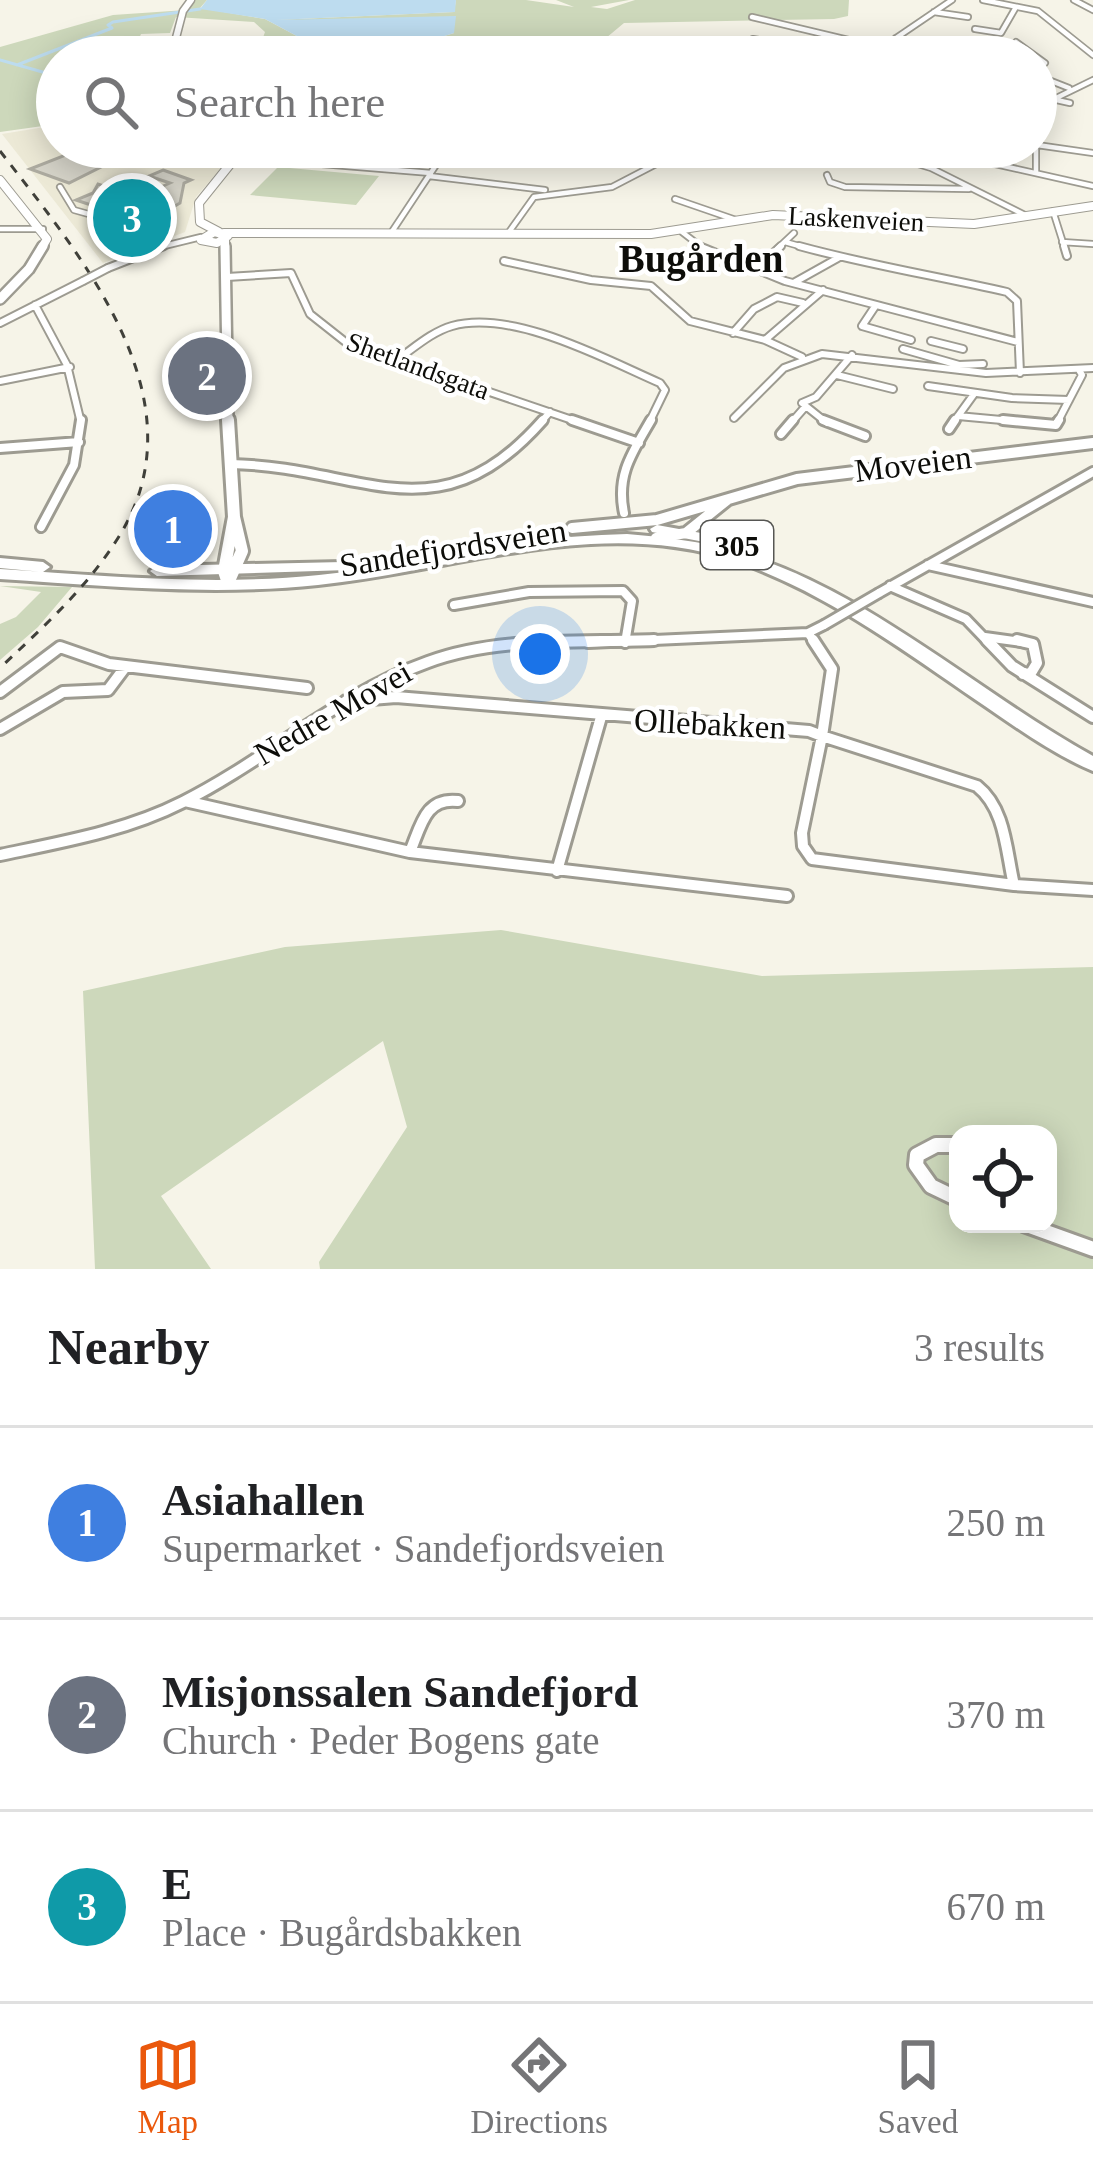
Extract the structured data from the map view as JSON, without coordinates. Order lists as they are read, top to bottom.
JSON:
{
  "streets": {
    "main road": ["305", "Sandefjordsveien"],
    "street": [
      "Laskenveien",
      "Shetlandsgata",
      "Moveien",
      "Nedre Movei",
      "Ollebakken"
    ]
  },
  "crossings": [
    ["Moveien", "Sandefjordsveien"],
    ["Nedre Movei", "Ollebakken"]
  ],
  "districts": ["Bugården"],
  "page": {
    "search": "Search here",
    "pins": ["3", "2", "1"],
    "heading": ["Nearby", "3 results"],
    "list": [
      {
        "mark": "1",
        "name": "Asiahallen",
        "note": "Supermarket · Sandefjordsveien",
        "value": "250 m"
      },
      {
        "mark": "2",
        "name": "Misjonssalen Sandefjord",
        "note": "Church · Peder Bogens gate",
        "value": "370 m"
      },
      {
        "mark": "3",
        "name": "E",
        "note": "Place · Bugårdsbakken",
        "value": "670 m"
      }
    ],
    "nav": ["Map", "Directions", "Saved"]
  }
}
